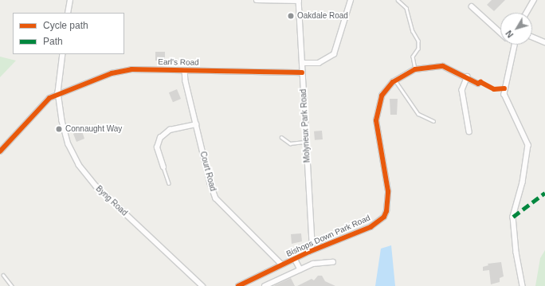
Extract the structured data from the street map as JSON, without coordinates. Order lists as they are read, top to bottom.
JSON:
{
  "streets": {
    "street": [
      "Earl's Road",
      "Molyneux Park Road",
      "Court Road",
      "Byng Road",
      "Bishops Down Park Road"
    ]
  },
  "crossings": [
    ["Earl's Road", "Molyneux Park Road"],
    ["Earl's Road", "Court Road"],
    ["Earl's Road", "Byng Road"],
    ["Molyneux Park Road", "Bishops Down Park Road"],
    ["Court Road", "Bishops Down Park Road"]
  ],
  "places": ["Oakdale Road", "Connaught Way"],
  "legend": ["Cycle path", "Path"],
  "north": "bottom left"
}
